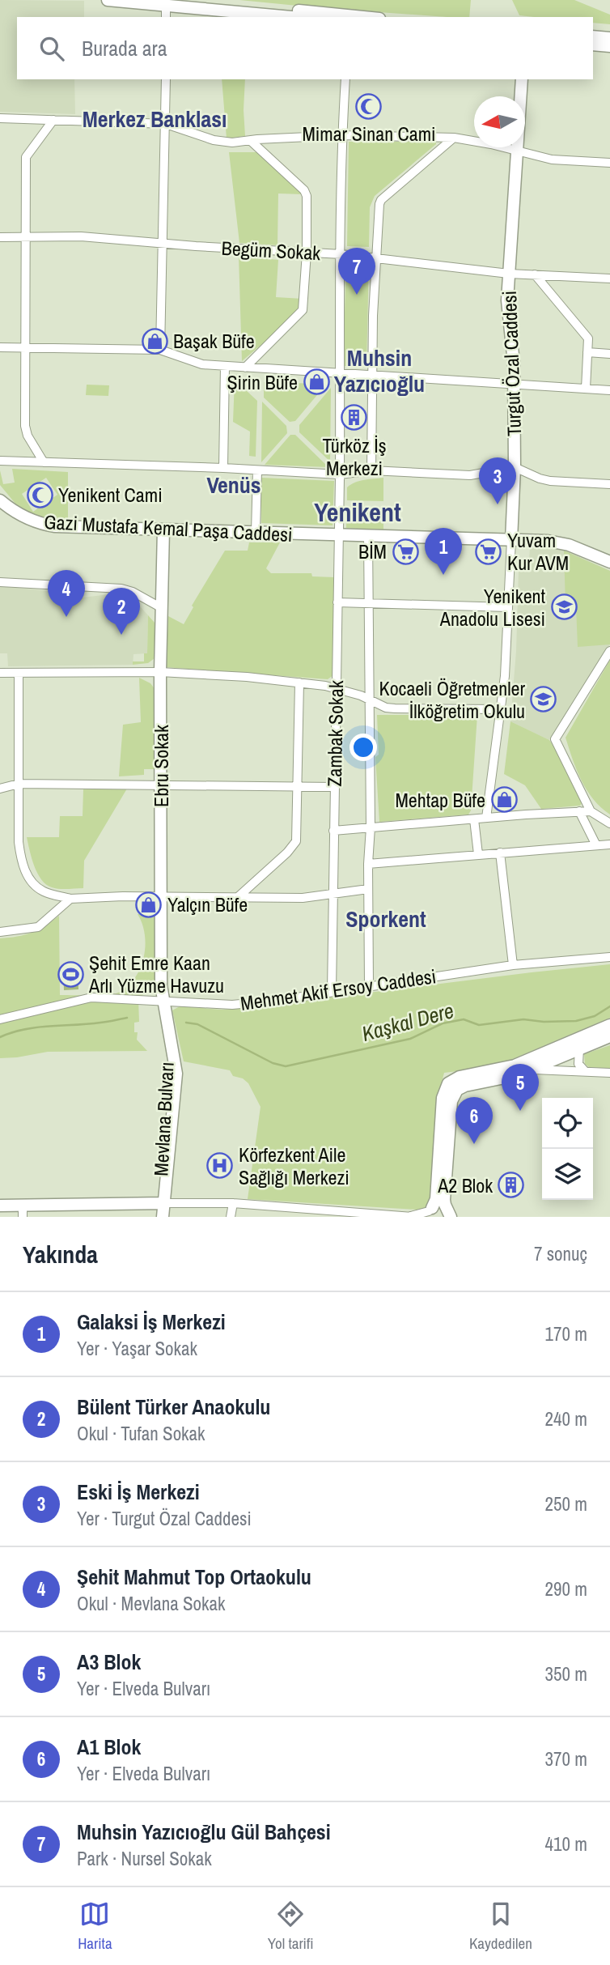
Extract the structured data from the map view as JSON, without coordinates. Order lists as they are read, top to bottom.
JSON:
{
  "streets": {
    "street": [
      "Begüm Sokak",
      "Turgut Özal Caddesi",
      "Gazi Mustafa Kemal Paşa Caddesi",
      "Zambak Sokak",
      "Ebru Sokak",
      "Mehmet Akif Ersoy Caddesi",
      "Mevlana Bulvarı"
    ]
  },
  "crossings": [
    ["Begüm Sokak", "Turgut Özal Caddesi"],
    ["Begüm Sokak", "Zambak Sokak"],
    ["Turgut Özal Caddesi", "Gazi Mustafa Kemal Paşa Caddesi"],
    ["Gazi Mustafa Kemal Paşa Caddesi", "Zambak Sokak"],
    ["Gazi Mustafa Kemal Paşa Caddesi", "Ebru Sokak"],
    ["Zambak Sokak", "Mehmet Akif Ersoy Caddesi"],
    ["Ebru Sokak", "Mehmet Akif Ersoy Caddesi"],
    ["Ebru Sokak", "Mevlana Bulvarı"],
    ["Mehmet Akif Ersoy Caddesi", "Mevlana Bulvarı"]
  ],
  "districts": [
    "Merkez Banklası",
    "Muhsin Yazıcıoğlu",
    "Venüs",
    "Yenikent",
    "Sporkent"
  ],
  "water": ["Kaşkal Dere"],
  "places": {
    "mosque": ["Mimar Sinan Cami", "Yenikent Cami"],
    "shop": [
      "Başak Büfe",
      "Şirin Büfe",
      "Mehtap Büfe",
      "Yalçın Büfe"
    ],
    "building": ["Türköz İş Merkezi", "A2 Blok"],
    "supermarket": ["BİM", "Yuvam Kur AVM"],
    "school or university": ["Yenikent Anadolu Lisesi", "Kocaeli Öğretmenler İlköğretim Okulu"],
    "sports": ["Şehit Emre Kaan Arlı Yüzme Havuzu"],
    "hospital": ["Körfezkent Aile Sağlığı Merkezi"]
  },
  "north": "left",
  "page": {
    "search": "Burada ara",
    "pins": [
      "7",
      "3",
      "1",
      "4",
      "2",
      "5",
      "6"
    ],
    "heading": ["Yakında", "7 sonuç"],
    "list": [
      {
        "mark": "1",
        "name": "Galaksi İş Merkezi",
        "note": "Yer · Yaşar Sokak",
        "value": "170 m"
      },
      {
        "mark": "2",
        "name": "Bülent Türker Anaokulu",
        "note": "Okul · Tufan Sokak",
        "value": "240 m"
      },
      {
        "mark": "3",
        "name": "Eski İş Merkezi",
        "note": "Yer · Turgut Özal Caddesi",
        "value": "250 m"
      },
      {
        "mark": "4",
        "name": "Şehit Mahmut Top Ortaokulu",
        "note": "Okul · Mevlana Sokak",
        "value": "290 m"
      },
      {
        "mark": "5",
        "name": "A3 Blok",
        "note": "Yer · Elveda Bulvarı",
        "value": "350 m"
      },
      {
        "mark": "6",
        "name": "A1 Blok",
        "note": "Yer · Elveda Bulvarı",
        "value": "370 m"
      },
      {
        "mark": "7",
        "name": "Muhsin Yazıcıoğlu Gül Bahçesi",
        "note": "Park · Nursel Sokak",
        "value": "410 m"
      }
    ],
    "nav": ["Harita", "Yol tarifi", "Kaydedilen"]
  }
}
